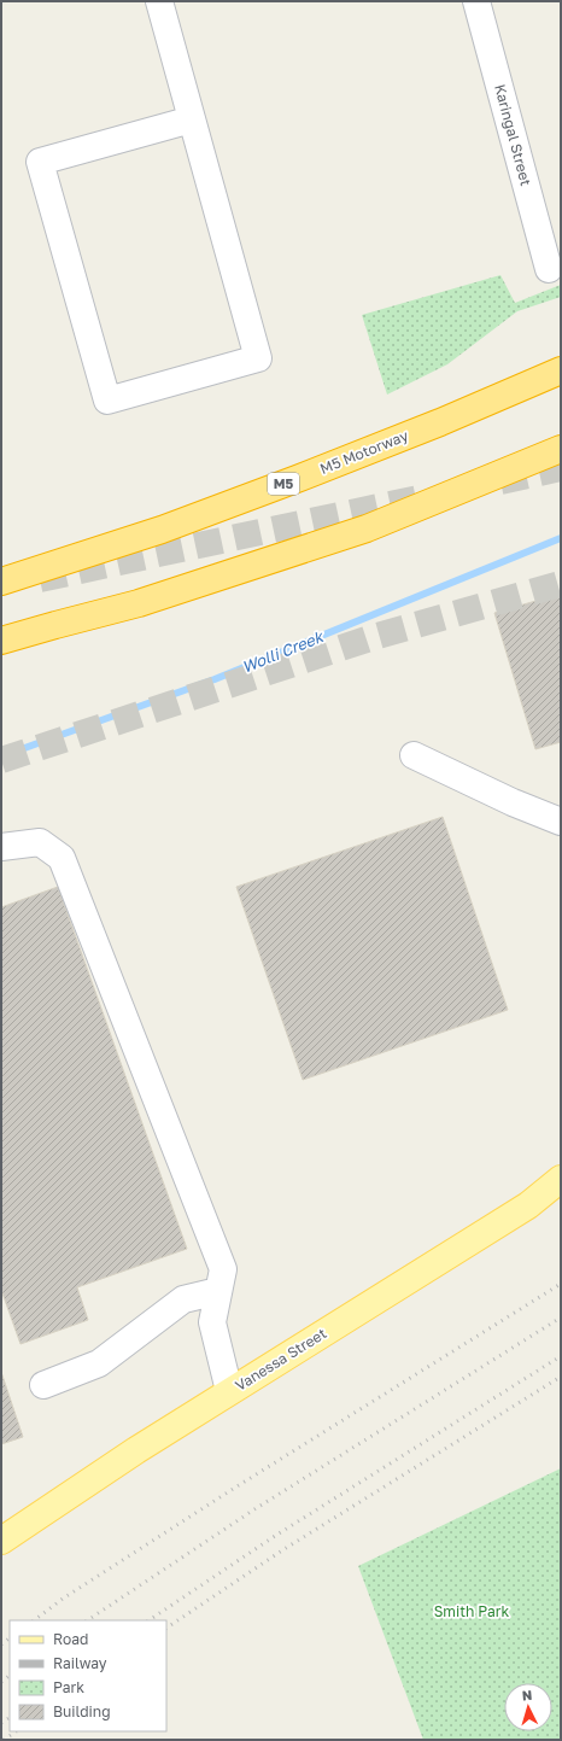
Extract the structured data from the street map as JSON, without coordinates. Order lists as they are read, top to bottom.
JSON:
{
  "streets": {
    "highway": ["M5 Motorway", "M5"],
    "main road": ["Vanessa Street"],
    "street": ["Karingal Street"]
  },
  "water": ["Wolli Creek"],
  "parks": ["Smith Park"],
  "legend": [
    "Road",
    "Railway",
    "Park",
    "Building"
  ],
  "north": "top"
}
